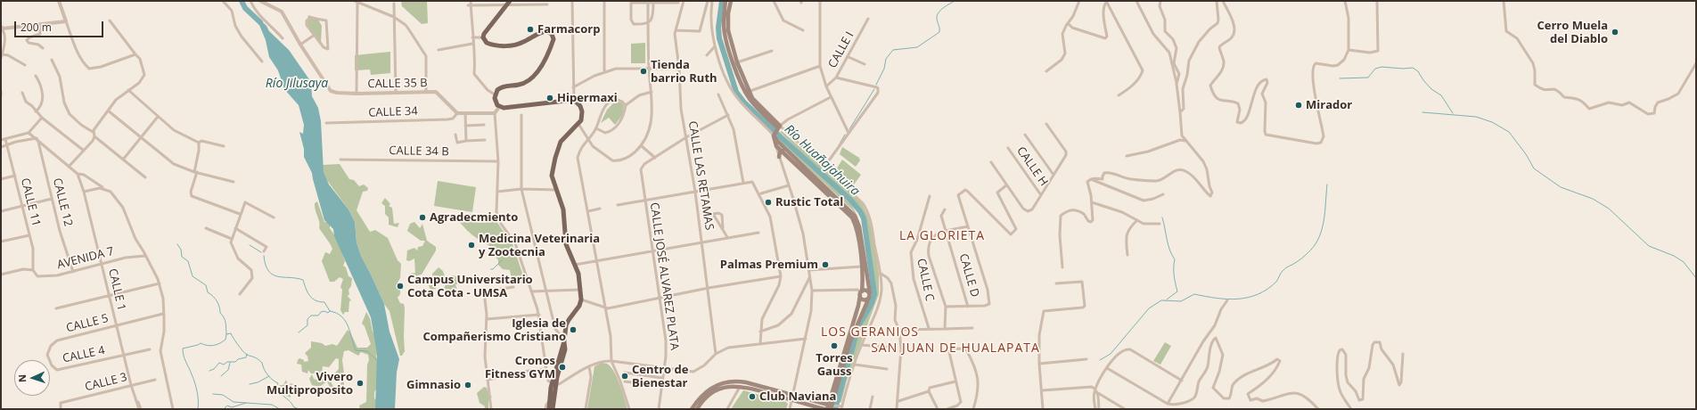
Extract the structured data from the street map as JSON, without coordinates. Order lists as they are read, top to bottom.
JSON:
{
  "streets": {
    "street": [
      "CALLE I",
      "CALLE 35 B",
      "CALLE 34",
      "CALLE 34 B",
      "CALLE H",
      "CALLE LAS RETAMAS",
      "CALLE 11",
      "CALLE 12",
      "AVENIDA 7",
      "CALLE D",
      "CALLE JOSÉ ALVAREZ PLATA",
      "CALLE C",
      "CALLE 1",
      "CALLE 5",
      "CALLE 4",
      "CALLE 3"
    ]
  },
  "crossings": [
    ["CALLE 35 B", "CALLE 34"],
    ["CALLE 11", "AVENIDA 7"],
    ["CALLE 12", "AVENIDA 7"],
    ["AVENIDA 7", "CALLE 1"],
    ["CALLE 1", "CALLE 5"],
    ["CALLE 1", "CALLE 4"],
    ["CALLE 1", "CALLE 3"],
    ["CALLE 5", "CALLE 4"]
  ],
  "districts": ["LA GLORIETA", "LOS GERANIOS", "SAN JUAN DE HUALAPATA"],
  "water": ["Río Jilusaya", "Río Huañajahuira"],
  "places": [
    "Farmacorp",
    "Cerro Muela del Diablo",
    "Tienda barrio Ruth",
    "Hipermaxi",
    "Mirador",
    "Rustic Total",
    "Agradecmiento",
    "Medicina Veterinaria y Zootecnia",
    "Palmas Premium",
    "Campus Universitario Cota Cota - UMSA",
    "Iglesia de Compañerismo Cristiano",
    "Torres Gauss",
    "Cronos Fitness GYM",
    "Centro de Bienestar",
    "Vivero Multiproposito",
    "Gimnasio",
    "Club Naviana"
  ],
  "scale_bar": "200 m",
  "north": "left"
}
